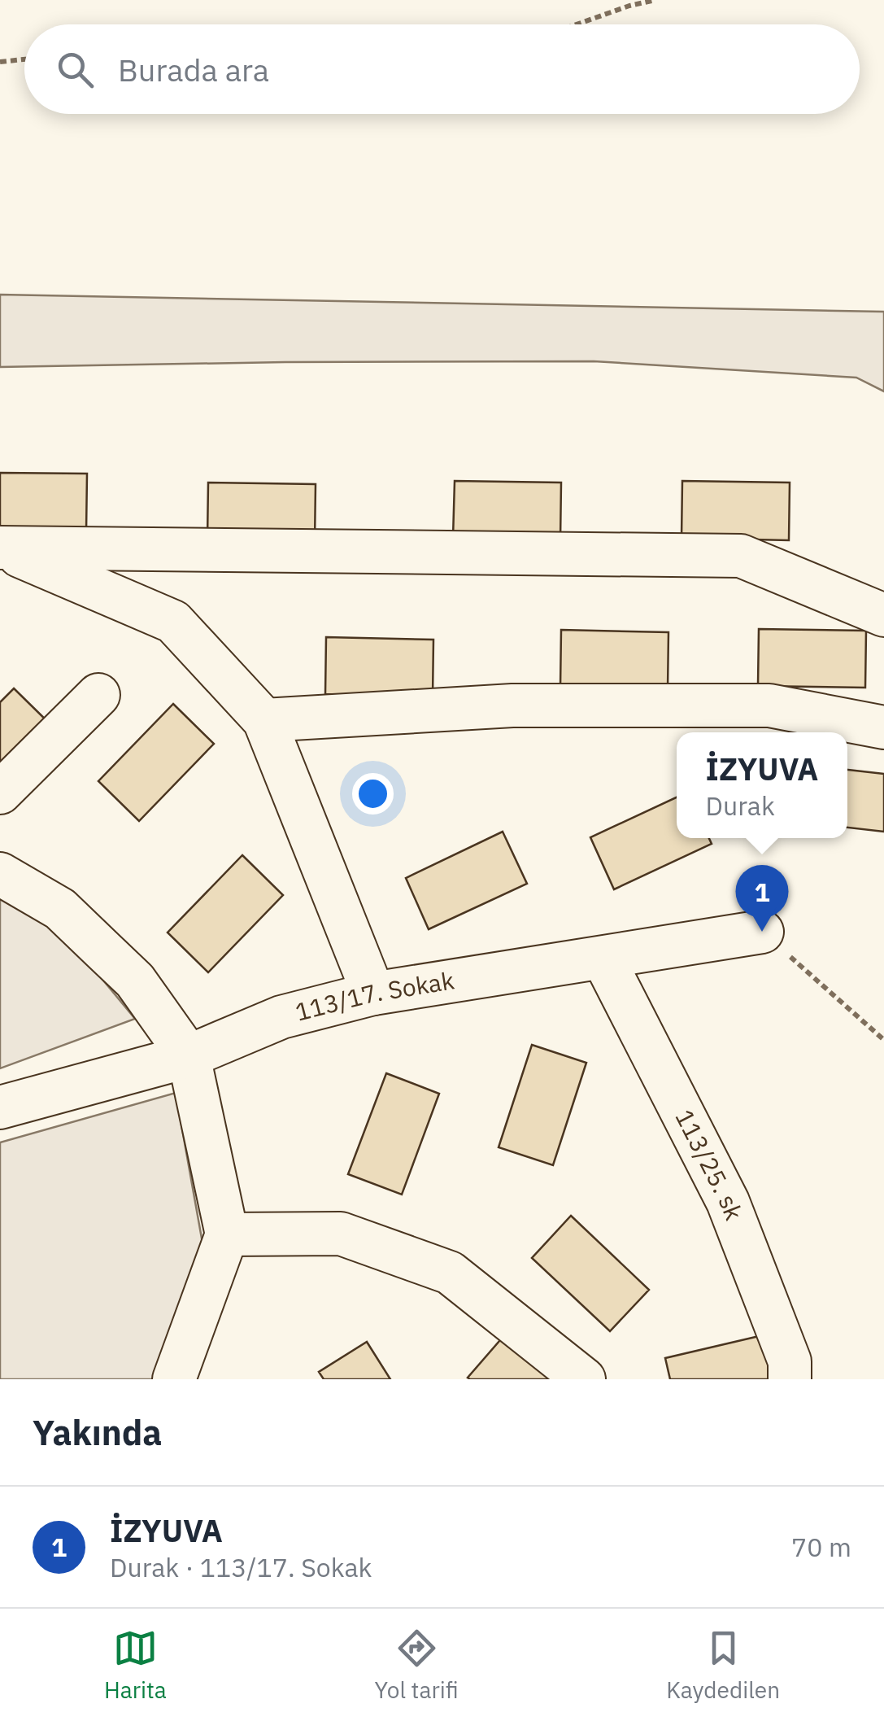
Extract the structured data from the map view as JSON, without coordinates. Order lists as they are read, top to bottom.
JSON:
{
  "streets": {
    "street": ["113/17. Sokak", "113/25. sk"]
  },
  "crossings": [
    ["113/17. Sokak", "113/25. sk"]
  ],
  "page": {
    "search": "Burada ara",
    "popup": ["İZYUVA", "Durak"],
    "pins": "1",
    "heading": "Yakında",
    "list": [
      {
        "mark": "1",
        "name": "İZYUVA",
        "note": "Durak · 113/17. Sokak",
        "value": "70 m"
      }
    ],
    "nav": ["Harita", "Yol tarifi", "Kaydedilen"]
  }
}
